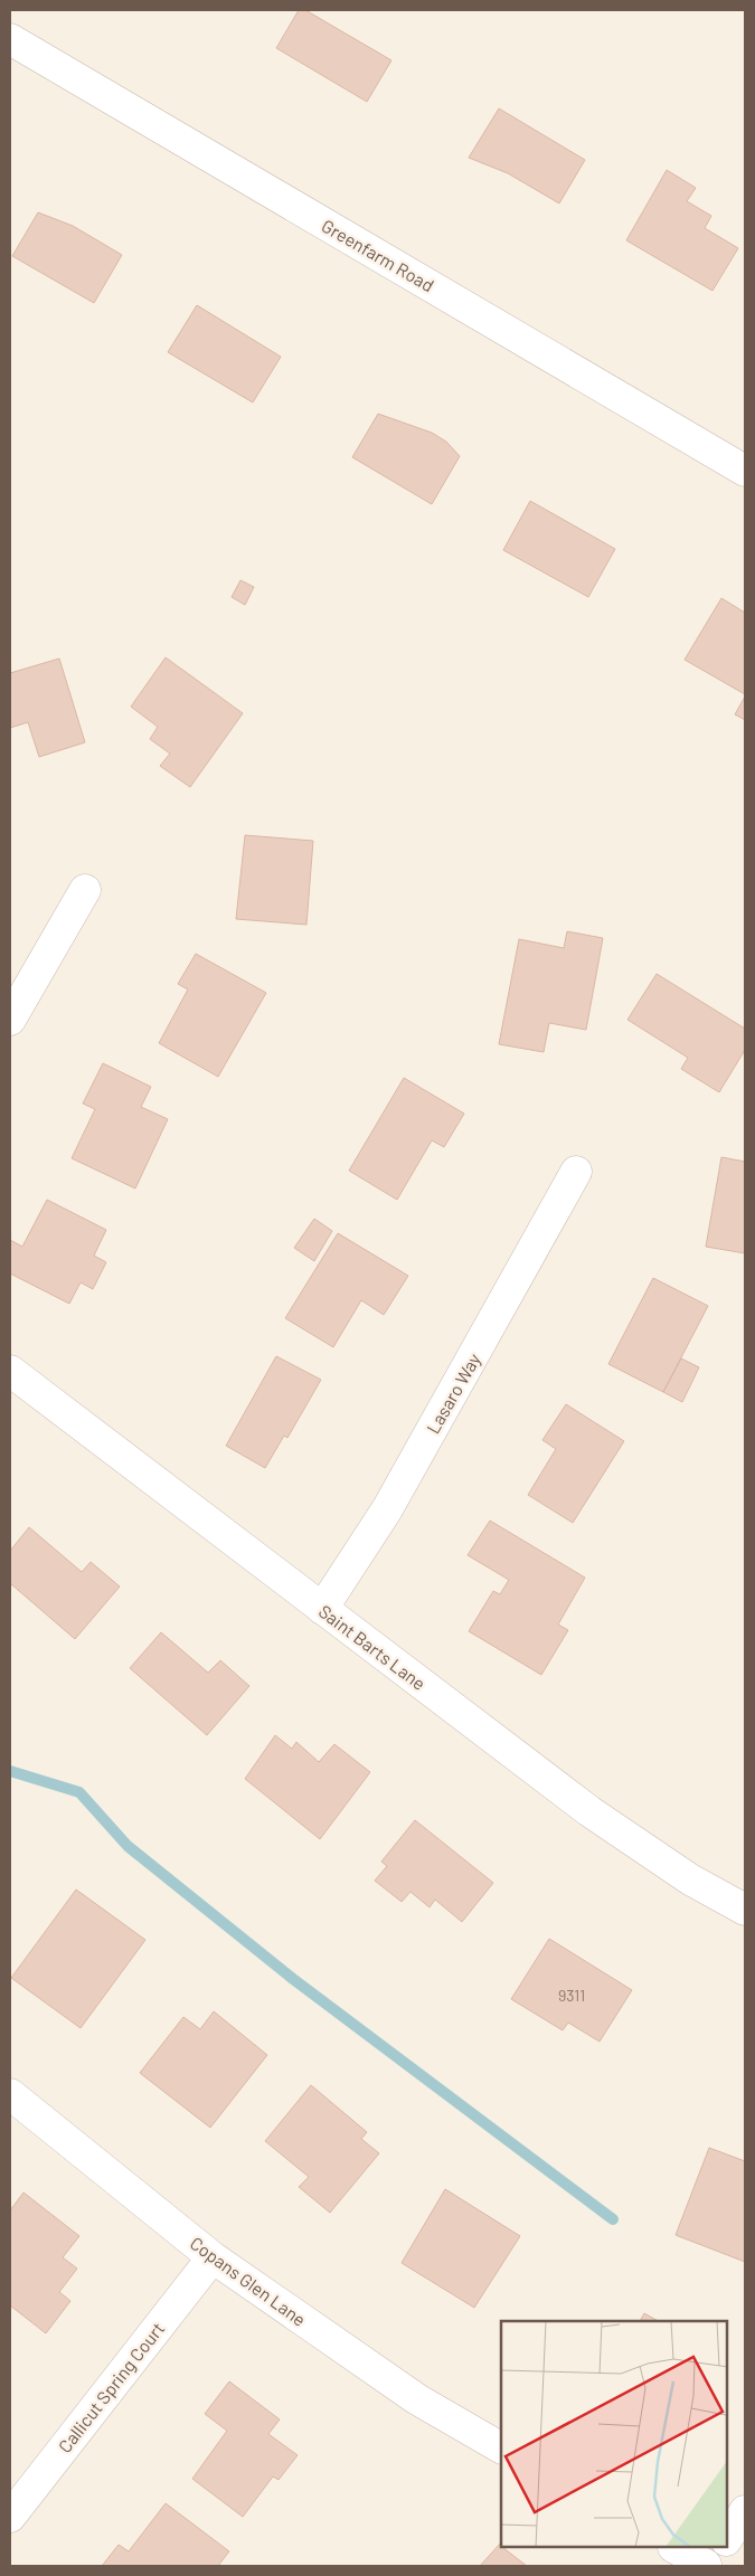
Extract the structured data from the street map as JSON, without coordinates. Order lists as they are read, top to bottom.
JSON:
{
  "streets": {
    "street": [
      "Greenfarm Road",
      "Lasaro Way",
      "Saint Barts Lane",
      "Copans Glen Lane",
      "Callicut Spring Court"
    ]
  },
  "crossings": [
    ["Lasaro Way", "Saint Barts Lane"],
    ["Copans Glen Lane", "Callicut Spring Court"]
  ],
  "house_numbers": ["9311"]
}
